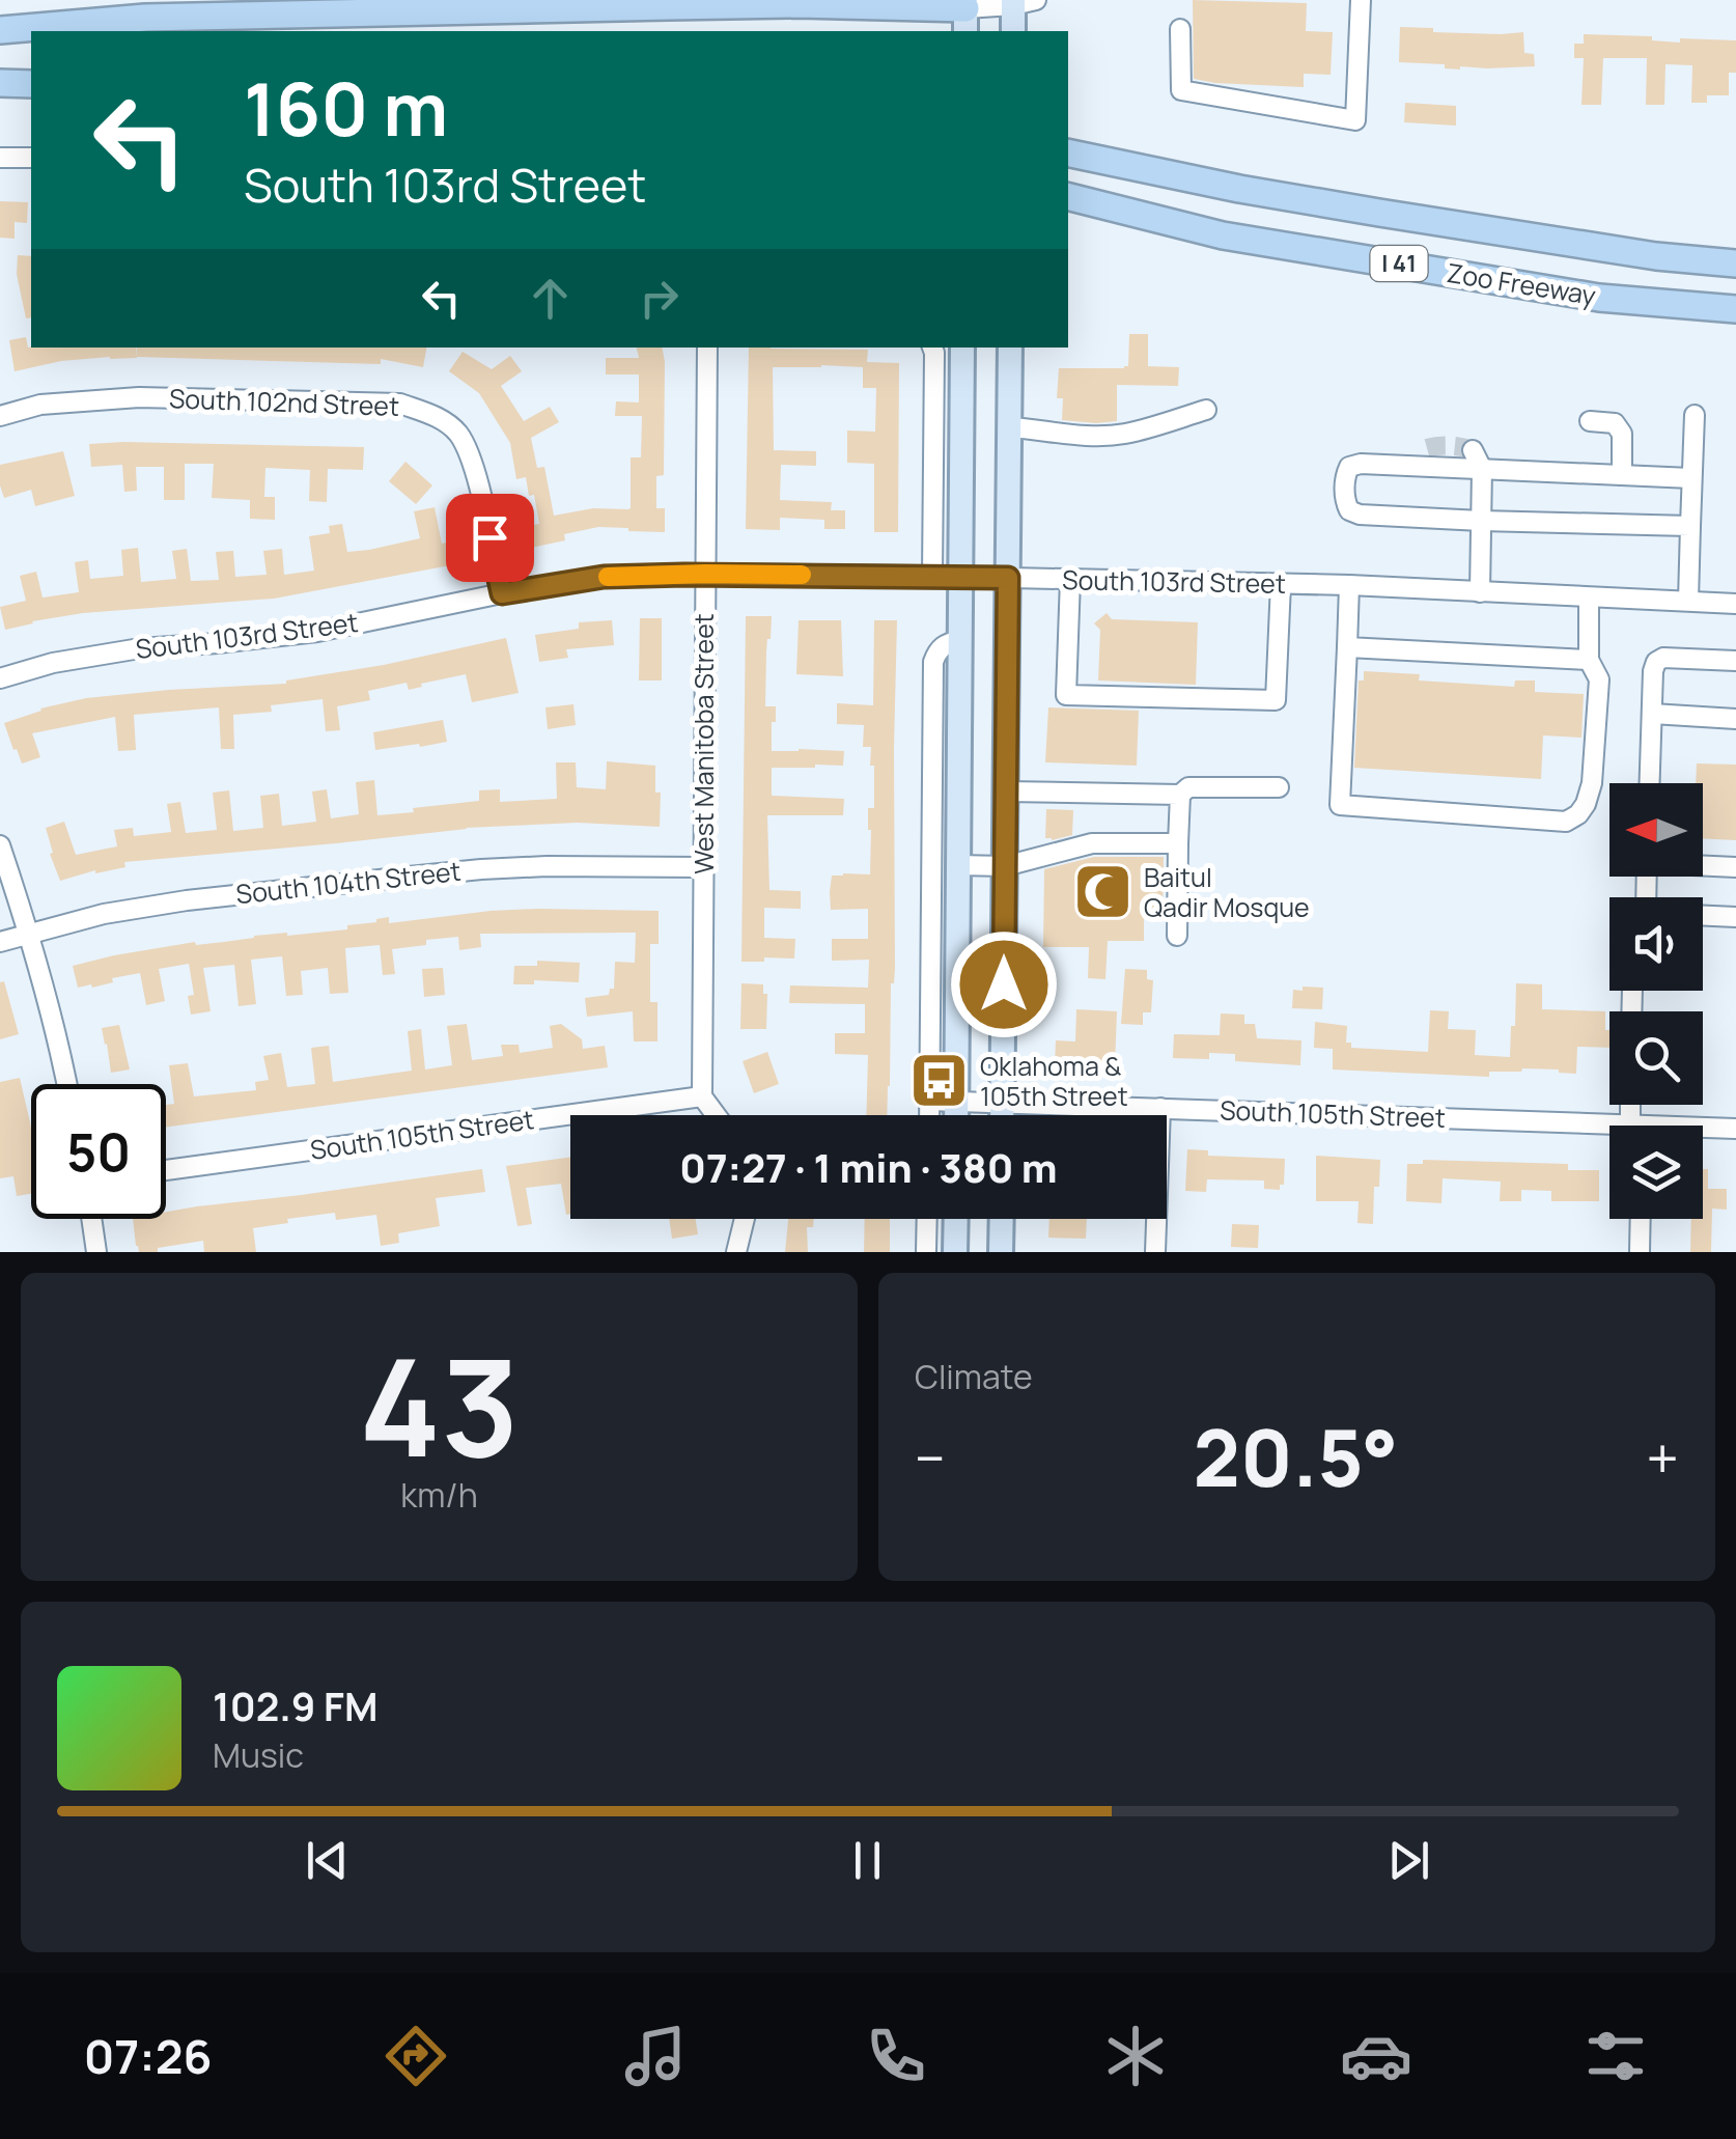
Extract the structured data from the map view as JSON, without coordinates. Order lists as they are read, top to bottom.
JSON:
{
  "streets": {
    "highway": ["I 41", "Zoo Freeway"],
    "street": [
      "South 102nd Street",
      "South 103rd Street",
      "West Manitoba Street",
      "South 104th Street",
      "South 105th Street"
    ]
  },
  "crossings": [
    ["South 102nd Street", "South 103rd Street"],
    ["South 103rd Street", "West Manitoba Street"],
    ["West Manitoba Street", "South 104th Street"],
    ["West Manitoba Street", "South 105th Street"]
  ],
  "places": {
    "mosque": ["Baitul Qadir Mosque"],
    "bus stop": ["Oklahoma & 105th Street"]
  },
  "north": "left",
  "page": {
    "turn": ["160 m", "South 103rd Street"],
    "limit": "50",
    "trip": "07:27 · 1 min · 380 m",
    "tile": [
      ["43", "km/h"],
      "Climate"
    ],
    "heat": ["−", "20.5°", "+"],
    "song": ["102.9 FM", "Music"],
    "tabs": "07:26"
  }
}
